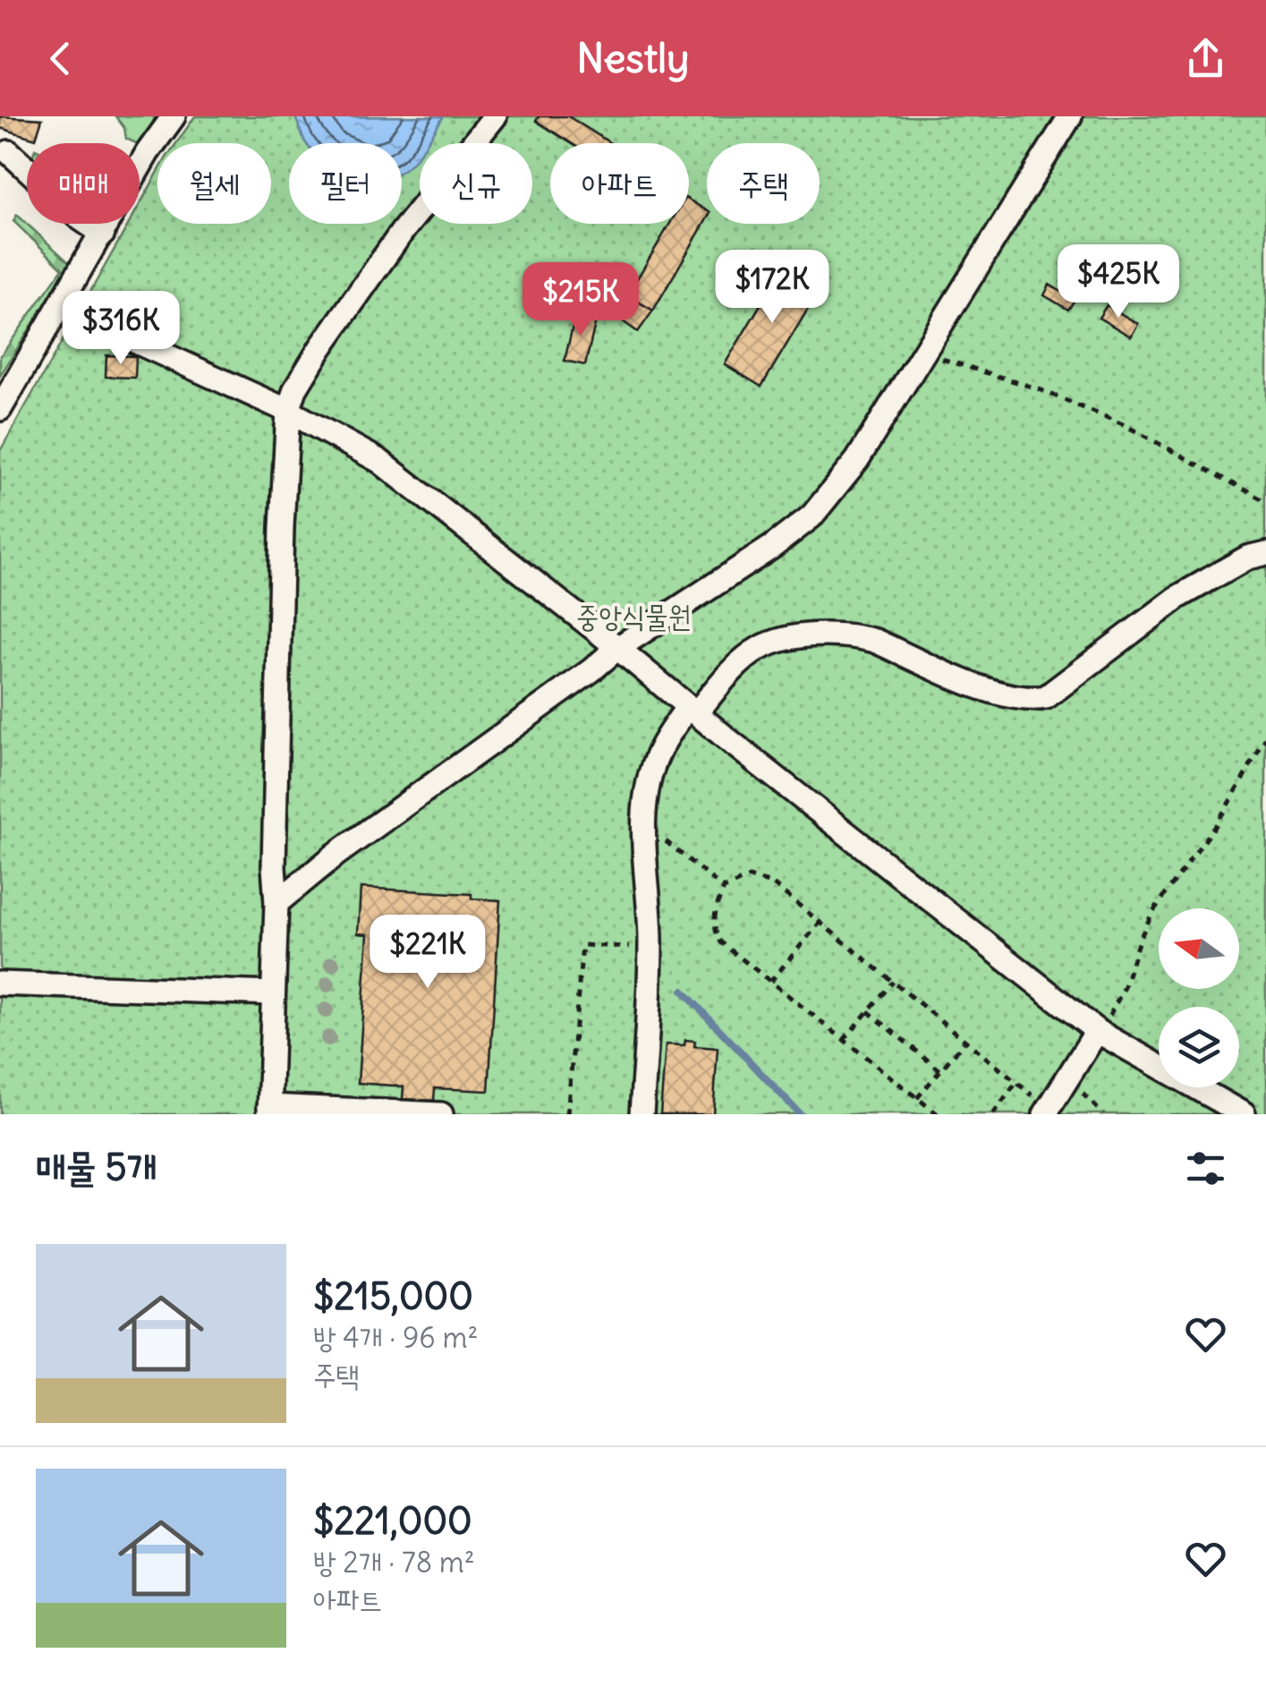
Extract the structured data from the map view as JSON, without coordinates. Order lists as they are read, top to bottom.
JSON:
{
  "parks": ["중앙식물원"],
  "north": "left",
  "page": {
    "header": "Nestly",
    "chip": [
      "매매",
      "월세",
      "필터",
      "신규",
      "아파트",
      "주택"
    ],
    "price": [
      "$425K",
      "$172K",
      "$215K",
      "$316K",
      "$221K"
    ],
    "heading": "매물 5개",
    "list": [
      {
        "name": "$215,000",
        "note": "방 4개 · 96 m² · 주택"
      },
      {
        "name": "$221,000",
        "note": "방 2개 · 78 m² · 아파트"
      }
    ]
  }
}
